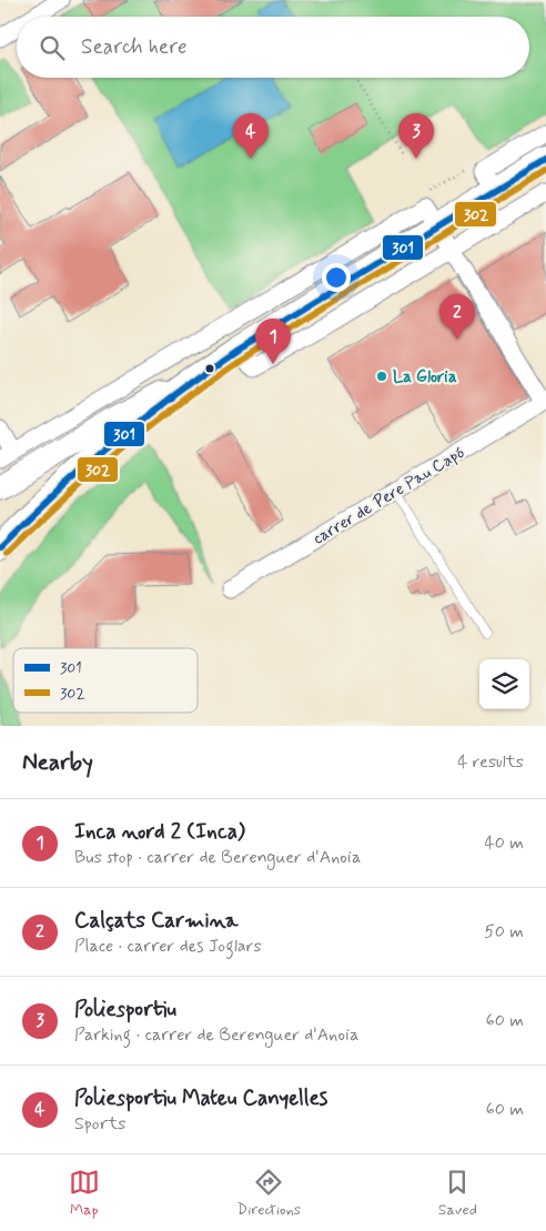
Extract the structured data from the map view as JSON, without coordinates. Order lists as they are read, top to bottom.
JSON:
{
  "streets": {
    "street": ["carrer de Pere Pau Capó"]
  },
  "places": ["La Gloria"],
  "lines": ["transit line 301", "transit line 302"],
  "legend": ["301", "302"],
  "page": {
    "search": "Search here",
    "pins": [
      "3",
      "4",
      "2",
      "1"
    ],
    "heading": ["Nearby", "4 results"],
    "list": [
      {
        "mark": "1",
        "name": "Inca nord 2 (Inca)",
        "note": "Bus stop · carrer de Berenguer d'Anoia",
        "value": "40 m"
      },
      {
        "mark": "2",
        "name": "Calçats Carmina",
        "note": "Place · carrer des Joglars",
        "value": "50 m"
      },
      {
        "mark": "3",
        "name": "Poliesportiu",
        "note": "Parking · carrer de Berenguer d'Anoia",
        "value": "60 m"
      },
      {
        "mark": "4",
        "name": "Poliesportiu Mateu Canyelles",
        "note": "Sports",
        "value": "60 m"
      }
    ],
    "nav": ["Map", "Directions", "Saved"]
  }
}
